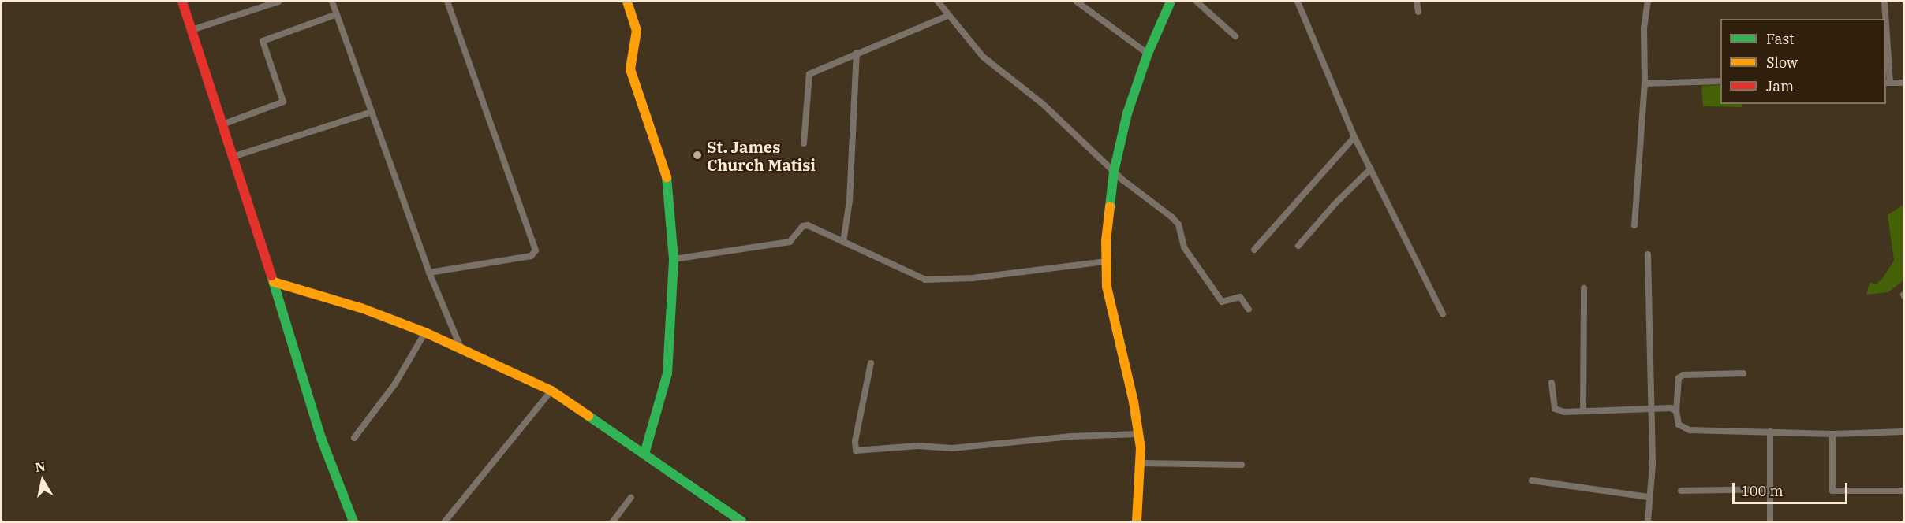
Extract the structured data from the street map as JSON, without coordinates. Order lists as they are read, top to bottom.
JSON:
{
  "places": ["St. James Church Matisi"],
  "legend": ["Fast", "Slow", "Jam"],
  "scale_bar": "100 m",
  "north": "top"
}
